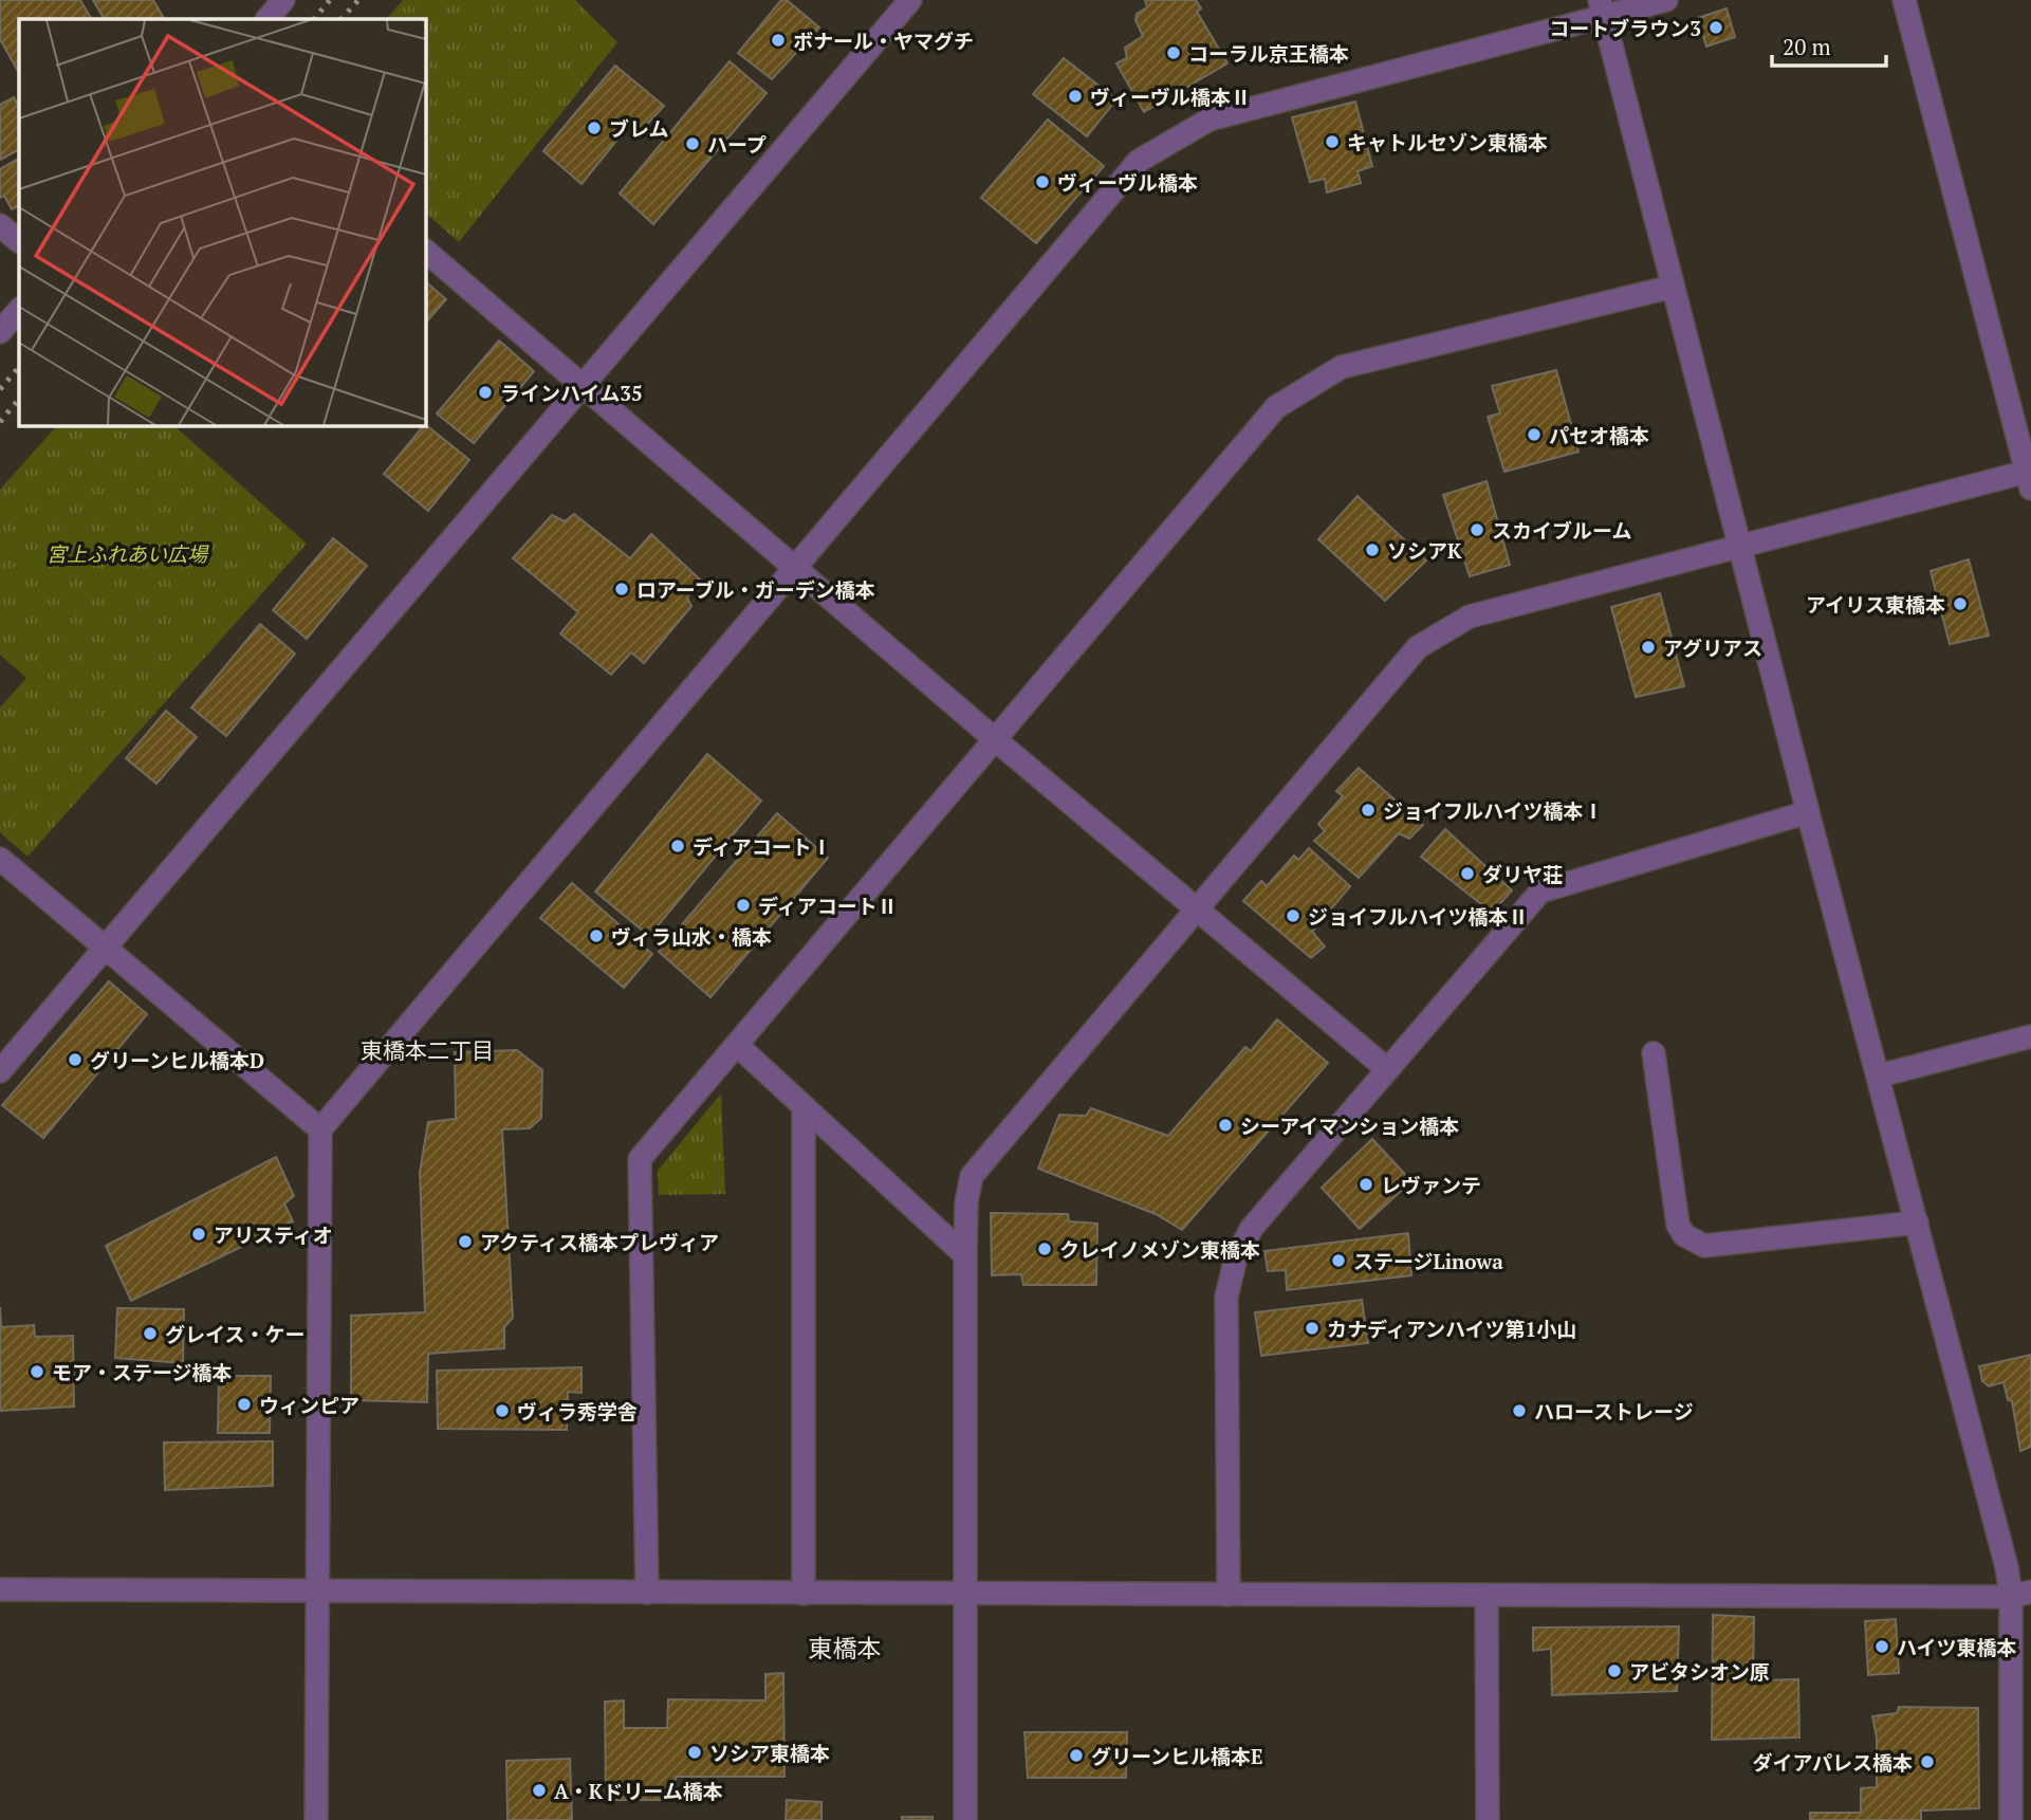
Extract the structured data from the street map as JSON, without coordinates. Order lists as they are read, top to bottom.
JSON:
{
  "districts": ["東橋本二丁目", "東橋本"],
  "parks": ["宮上ふれあい広場"],
  "places": [
    "コートブラウン3",
    "ボナール・ヤマグチ",
    "コーラル京王橋本",
    "ヴィーヴル橋本Ⅱ",
    "ブレム",
    "キャトルセゾン東橋本",
    "ハープ",
    "ヴィーヴル橋本",
    "ラインハイム35",
    "パセオ橋本",
    "スカイブルーム",
    "ソシアK",
    "ロアーブル・ガーデン橋本",
    "アイリス東橋本",
    "アグリアス",
    "ジョイフルハイツ橋本Ⅰ",
    "ディアコートⅠ",
    "ダリヤ荘",
    "ディアコートⅡ",
    "ジョイフルハイツ橋本Ⅱ",
    "ヴィラ山水・橋本",
    "グリーンヒル橋本D",
    "シーアイマンション橋本",
    "レヴァンテ",
    "アリスティオ",
    "アクティス橋本プレヴィア",
    "クレイノメゾン東橋本",
    "ステージLinowa",
    "カナディアンハイツ第1小山",
    "グレイス・ケー",
    "モア・ステージ橋本",
    "ウィンピア",
    "ヴィラ秀学舎",
    "ハローストレージ",
    "ハイツ東橋本",
    "アビタシオン原",
    "ソシア東橋本",
    "グリーンヒル橋本E",
    "ダイアパレス橋本",
    "A・Kドリーム橋本"
  ],
  "scale_bar": "20 m"
}
